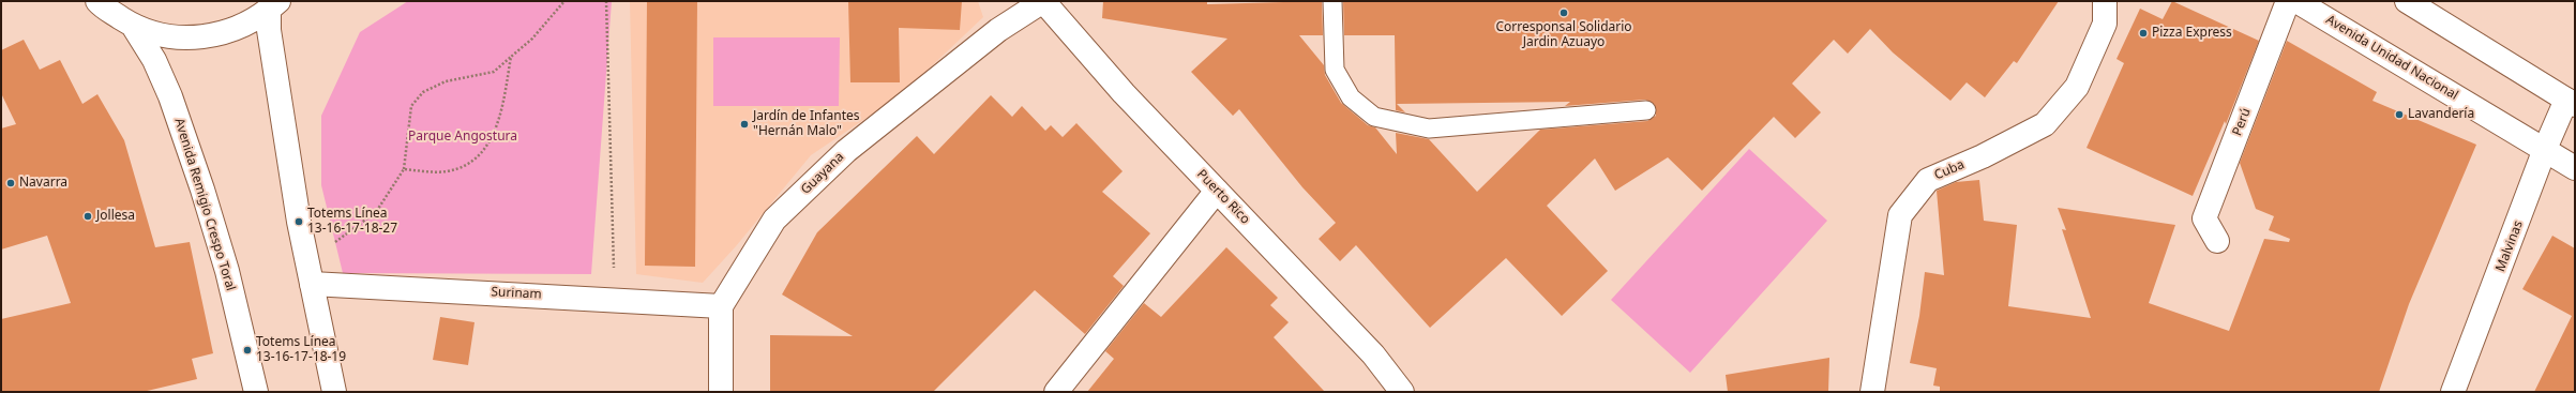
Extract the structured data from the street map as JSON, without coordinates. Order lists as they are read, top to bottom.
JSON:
{
  "streets": {
    "street": [
      "Avenida Unidad Nacional",
      "Perú",
      "Cuba",
      "Guayana",
      "Puerto Rico",
      "Avenida Remigio Crespo Toral",
      "Malvinas",
      "Surinam"
    ]
  },
  "crossings": [
    ["Avenida Unidad Nacional", "Malvinas"],
    ["Guayana", "Puerto Rico"],
    ["Guayana", "Surinam"]
  ],
  "parks": ["Parque Angostura"],
  "places": [
    "Corresponsal Solidario Jardin Azuayo",
    "Pizza Express",
    "Lavandería",
    "Jardín de Infantes \"Hernán Malo\"",
    "Navarra",
    "Jollesa",
    "Totems Línea 13-16-17-18-27",
    "Totems Línea 13-16-17-18-19"
  ]
}
